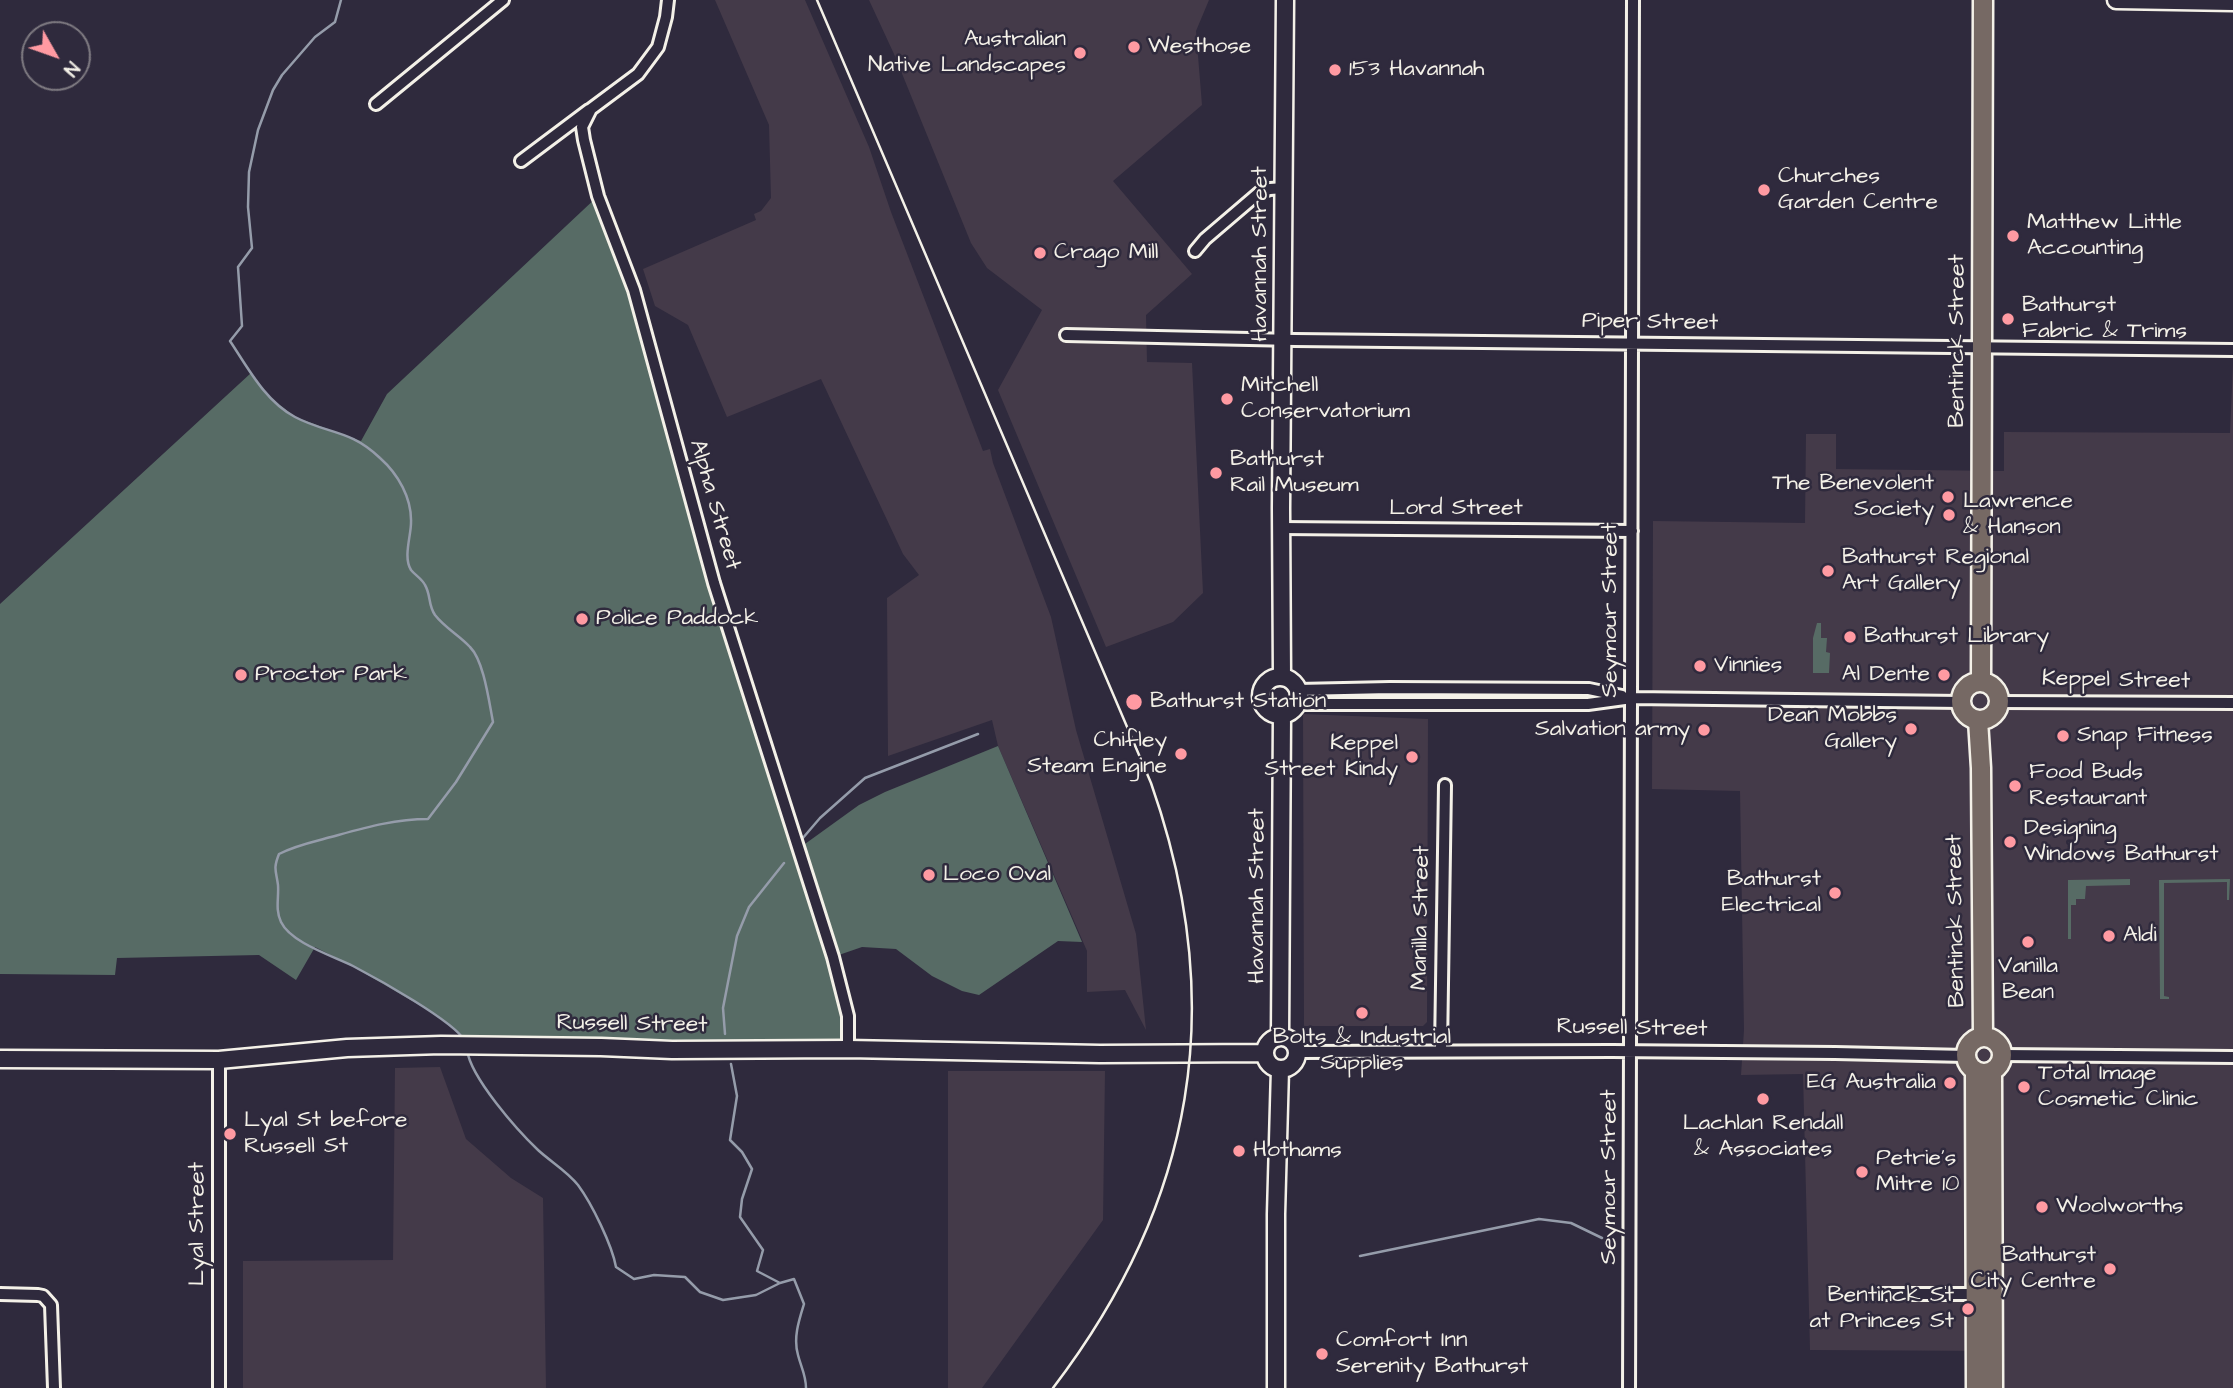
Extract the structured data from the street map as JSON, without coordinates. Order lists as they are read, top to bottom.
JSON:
{
  "streets": {
    "main road": ["Bentinck Street"],
    "street": [
      "Havannah Street",
      "Piper Street",
      "Alpha Street",
      "Lord Street",
      "Seymour Street",
      "Keppel Street",
      "Manilla Street",
      "Russell Street",
      "Lyal Street"
    ]
  },
  "crossings": [
    ["Havannah Street", "Piper Street"],
    ["Havannah Street", "Lord Street"],
    ["Havannah Street", "Russell Street"],
    ["Piper Street", "Bentinck Street"],
    ["Piper Street", "Seymour Street"],
    ["Bentinck Street", "Keppel Street"],
    ["Bentinck Street", "Russell Street"],
    ["Alpha Street", "Russell Street"],
    ["Lord Street", "Seymour Street"],
    ["Seymour Street", "Russell Street"],
    ["Manilla Street", "Russell Street"],
    ["Russell Street", "Lyal Street"]
  ],
  "places": [
    "Westhose",
    "Australian Native Landscapes",
    "153 Havannah",
    "Churches Garden Centre",
    "Matthew Little Accounting",
    "Crago Mill",
    "Bathurst Fabric & Trims",
    "Mitchell Conservatorium",
    "Bathurst Rail Museum",
    "The Benevolent Society",
    "Lawrence & Hanson",
    "Bathurst Regional Art Gallery",
    "Police Paddock",
    "Bathurst Library",
    "Vinnies",
    "Proctor Park",
    "Al Dente",
    "Bathurst Station",
    "Dean Mobbs Gallery",
    "Salvation army",
    "Snap Fitness",
    "Chifley Steam Engine",
    "Keppel Street Kindy",
    "Food Buds Restaurant",
    "Designing Windows Bathurst",
    "Loco Oval",
    "Bathurst Electrical",
    "Aldi",
    "Vanilla Bean",
    "Bolts & Industrial Supplies",
    "EG Australia",
    "Total Image Cosmetic Clinic",
    "Lachlan Rendall & Associates",
    "Lyal St before Russell St",
    "Hothams",
    "Petrie's Mitre 10",
    "Woolworths",
    "Bathurst City Centre",
    "Bentinck St at Princes St",
    "Comfort Inn Serenity Bathurst"
  ],
  "north": "bottom right"
}
